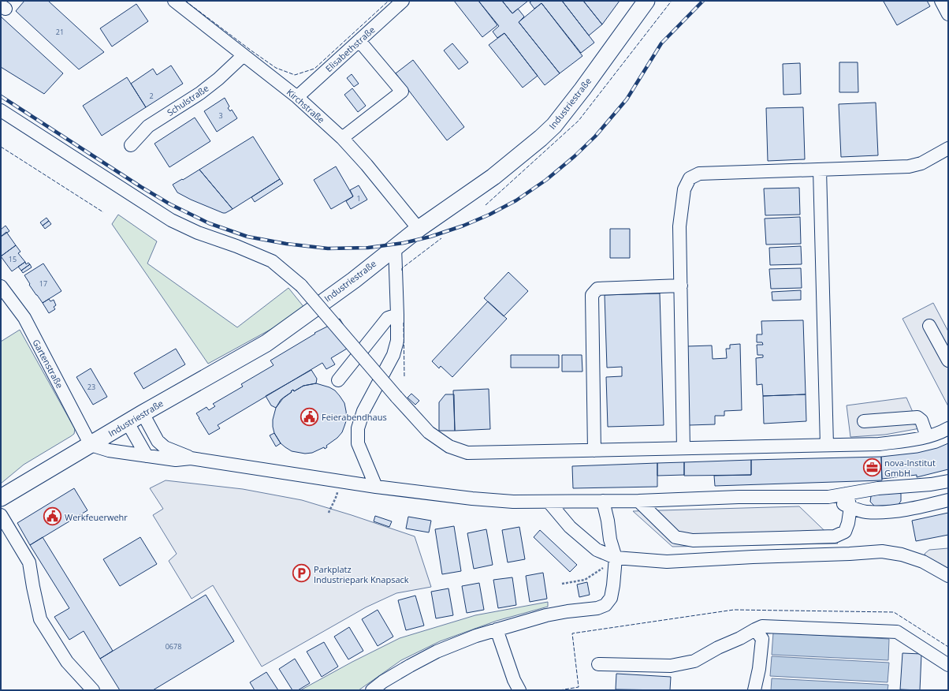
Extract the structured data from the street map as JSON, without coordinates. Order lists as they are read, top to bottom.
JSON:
{
  "streets": {
    "main road": ["Industriestraße"],
    "street": [
      "Elisabethstraße",
      "Schulstraße",
      "Kirchstraße",
      "Gartenstraße"
    ]
  },
  "crossings": [
    ["Elisabethstraße", "Kirchstraße"],
    ["Schulstraße", "Kirchstraße"],
    ["Industriestraße", "Kirchstraße"],
    ["Industriestraße", "Gartenstraße"]
  ],
  "places": {
    "public building": ["Feierabendhaus", "Werkfeuerwehr"],
    "office": ["nova-Institut GmbH"],
    "parking": ["Parkplatz Industriepark Knapsack"]
  },
  "house_numbers": [
    "21",
    "2",
    "3",
    "1",
    "15",
    "17",
    "23",
    "0678"
  ]
}
